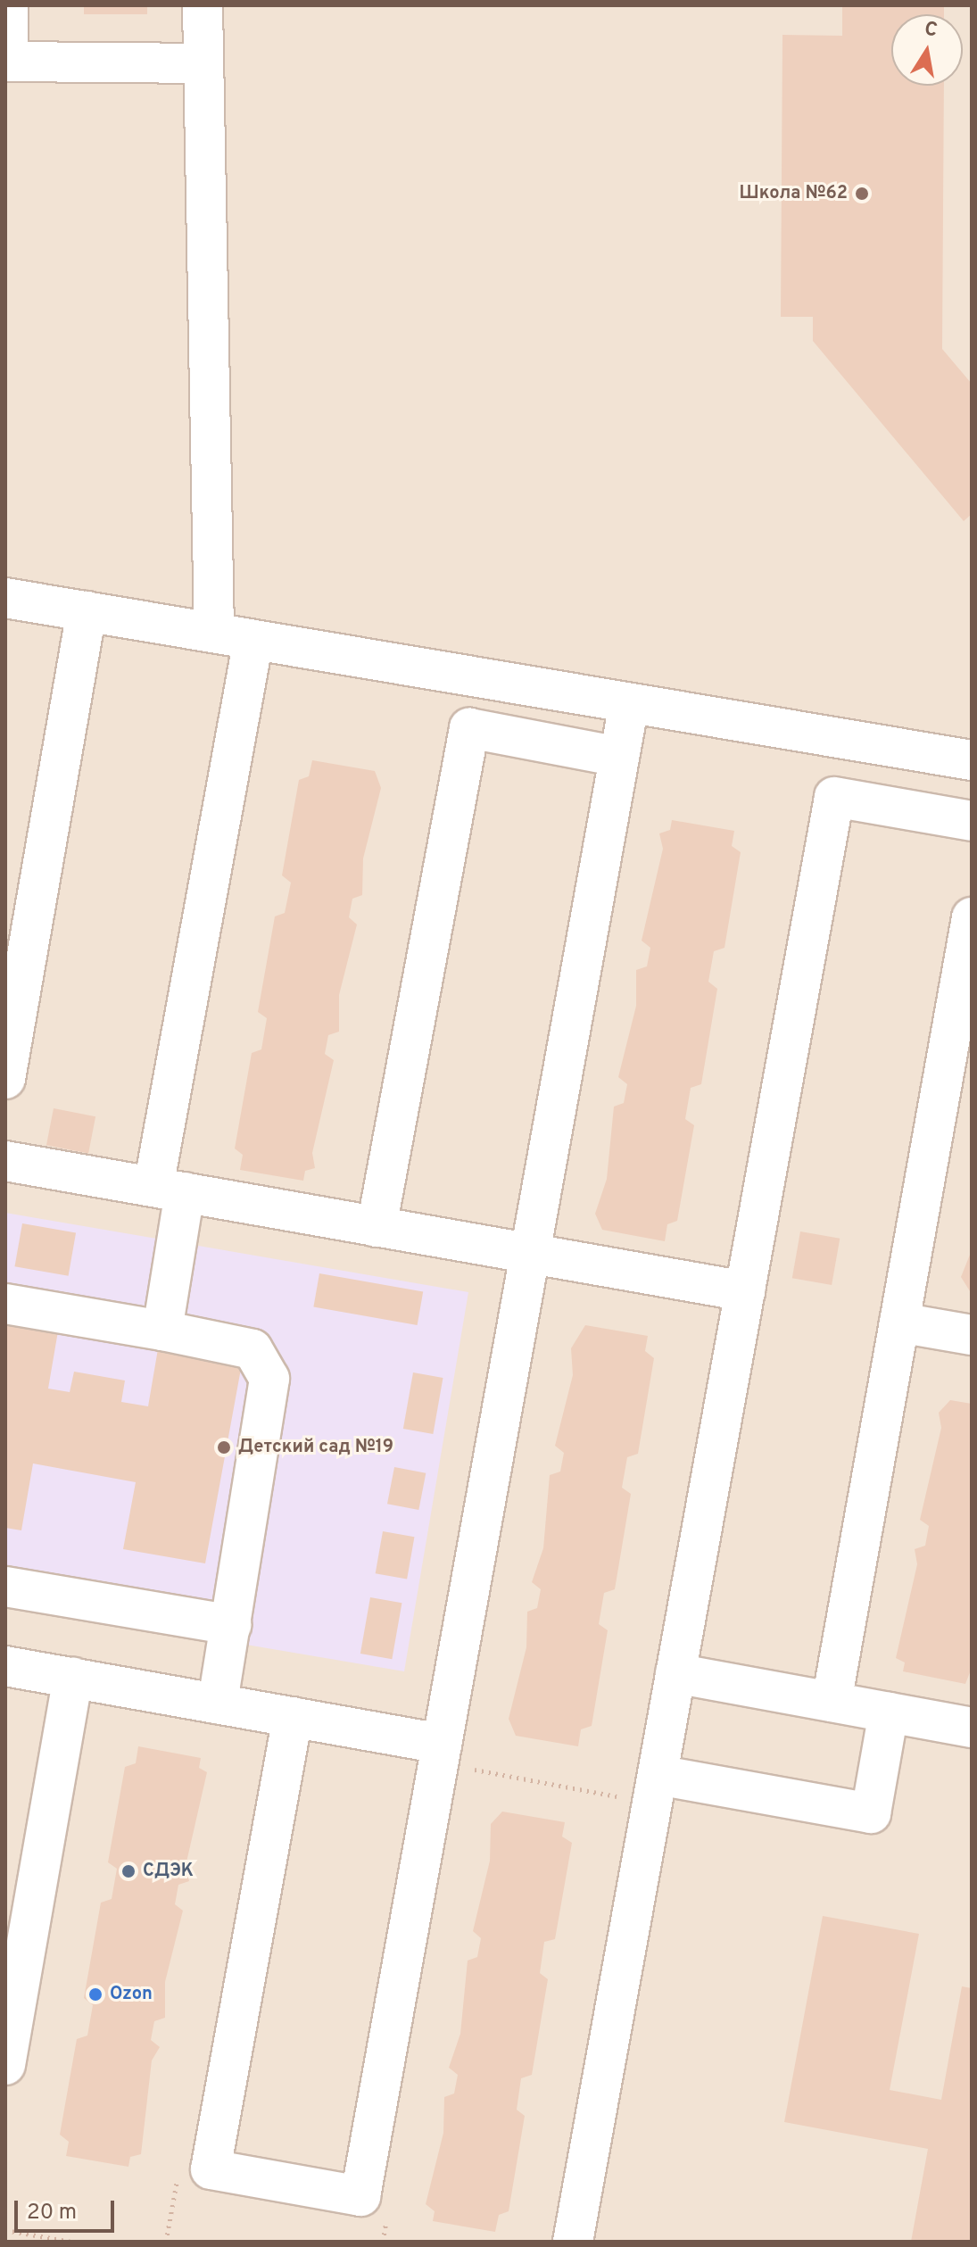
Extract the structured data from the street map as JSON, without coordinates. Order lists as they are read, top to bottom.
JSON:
{
  "places": [
    "Школа №62",
    "Детский сад №19",
    "СДЭК",
    "Ozon"
  ],
  "scale_bar": "20 m",
  "north": "top"
}
